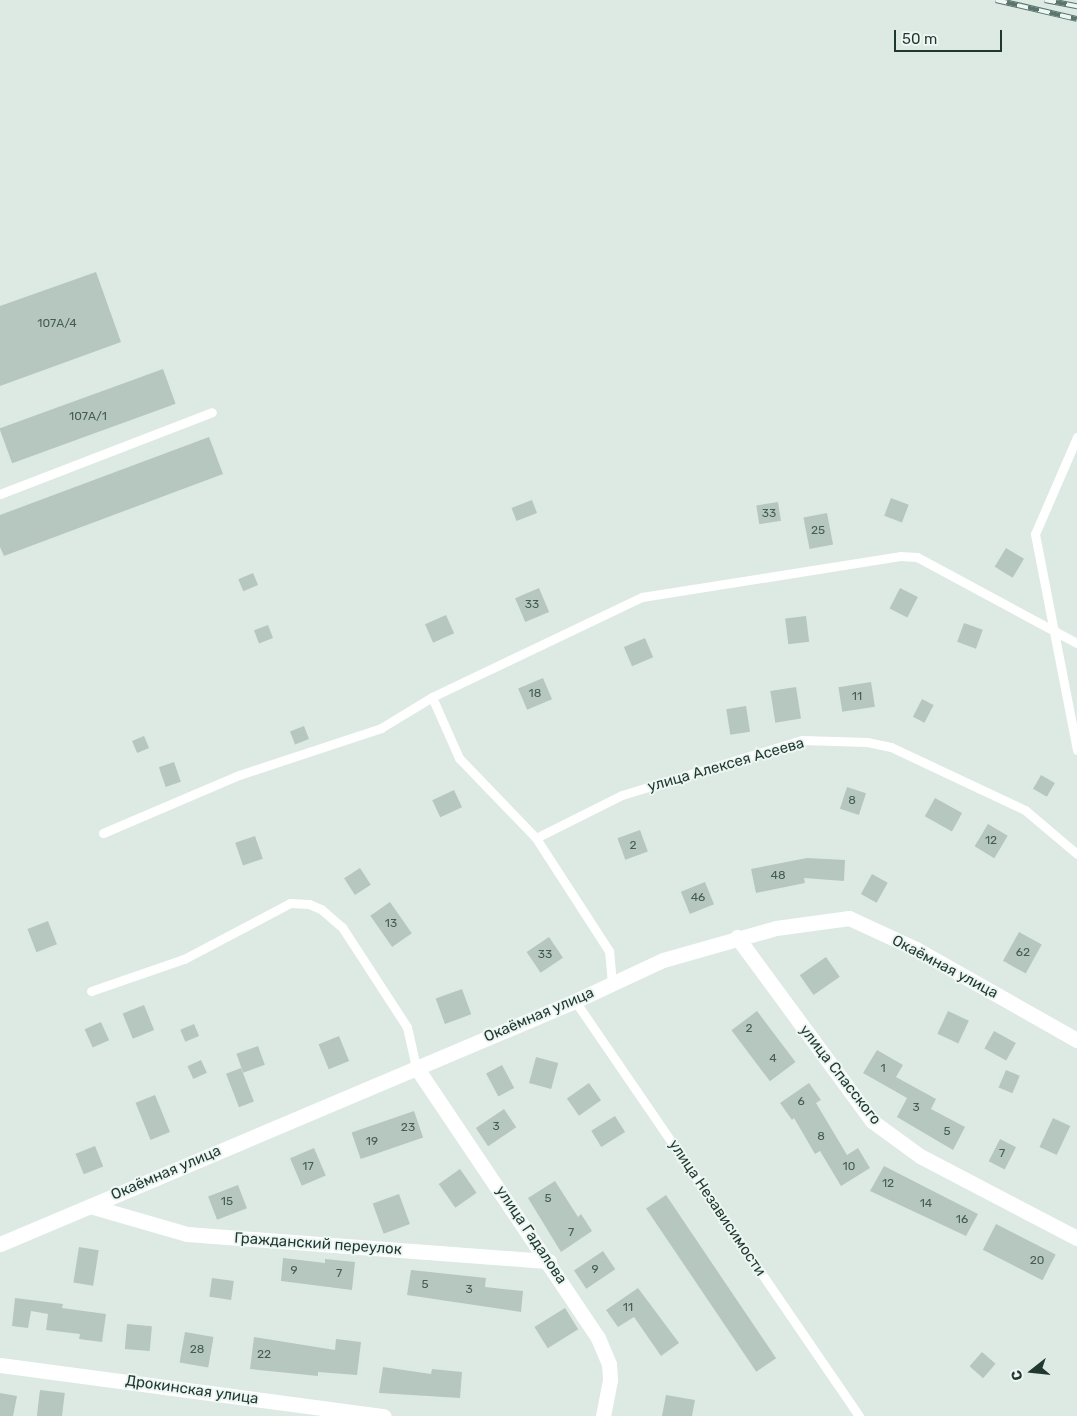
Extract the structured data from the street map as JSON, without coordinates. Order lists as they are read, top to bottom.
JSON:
{
  "streets": {
    "street": [
      "Окаёмная улица",
      "улица Спасского",
      "улица Гадалова",
      "Гражданский переулок",
      "Дрокинская улица"
    ],
    "lane": ["улица Алексея Асеева", "улица Независимости"]
  },
  "crossings": [
    ["Окаёмная улица", "улица Спасского"],
    ["Окаёмная улица", "улица Независимости"],
    ["Окаёмная улица", "улица Гадалова"],
    ["Окаёмная улица", "Гражданский переулок"],
    ["улица Гадалова", "Гражданский переулок"]
  ],
  "house_numbers": [
    "107А/4",
    "107А/1",
    "33",
    "25",
    "33",
    "18",
    "11",
    "8",
    "12",
    "2",
    "48",
    "46",
    "13",
    "62",
    "33",
    "2",
    "4",
    "1",
    "6",
    "3",
    "3",
    "23",
    "5",
    "8",
    "19",
    "7",
    "17",
    "10",
    "12",
    "5",
    "15",
    "14",
    "16",
    "7",
    "20",
    "9",
    "9",
    "7",
    "5",
    "3",
    "11",
    "28",
    "22"
  ],
  "scale_bar": "50 m",
  "north": "left"
}
